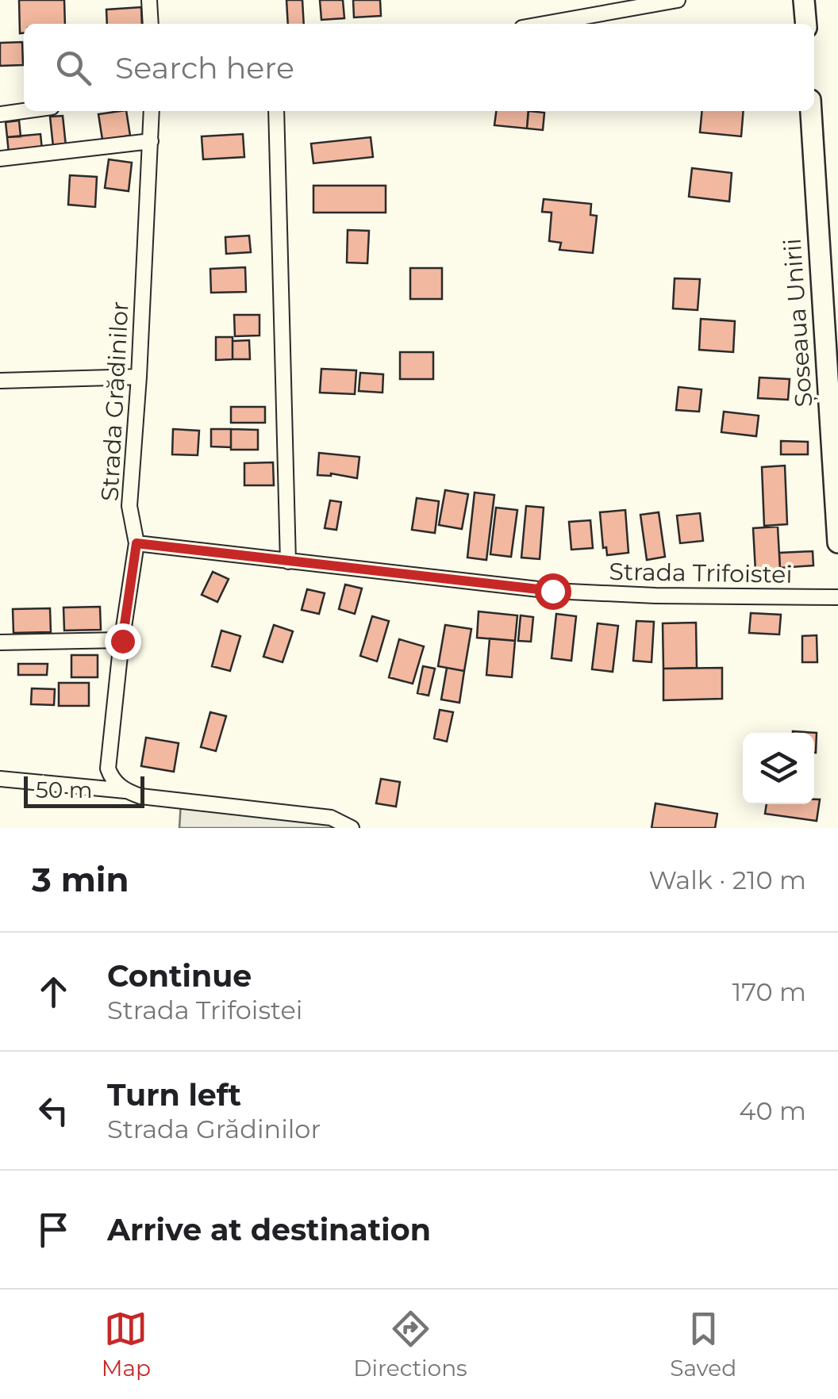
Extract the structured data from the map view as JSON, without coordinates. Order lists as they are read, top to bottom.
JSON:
{
  "streets": {
    "main road": ["Șoseaua Unirii"],
    "street": ["Strada Grădinilor", "Strada Trifoistei"]
  },
  "crossings": [
    ["Strada Grădinilor", "Strada Trifoistei"]
  ],
  "scale_bar": "50 m",
  "page": {
    "search": "Search here",
    "scale": "50 m",
    "heading": ["3 min", "Walk · 210 m"],
    "list": [
      ["Continue", "Strada Trifoistei", "170 m"],
      ["Turn left", "Strada Grădinilor", "40 m"],
      "Arrive at destination"
    ],
    "nav": ["Map", "Directions", "Saved"]
  }
}
